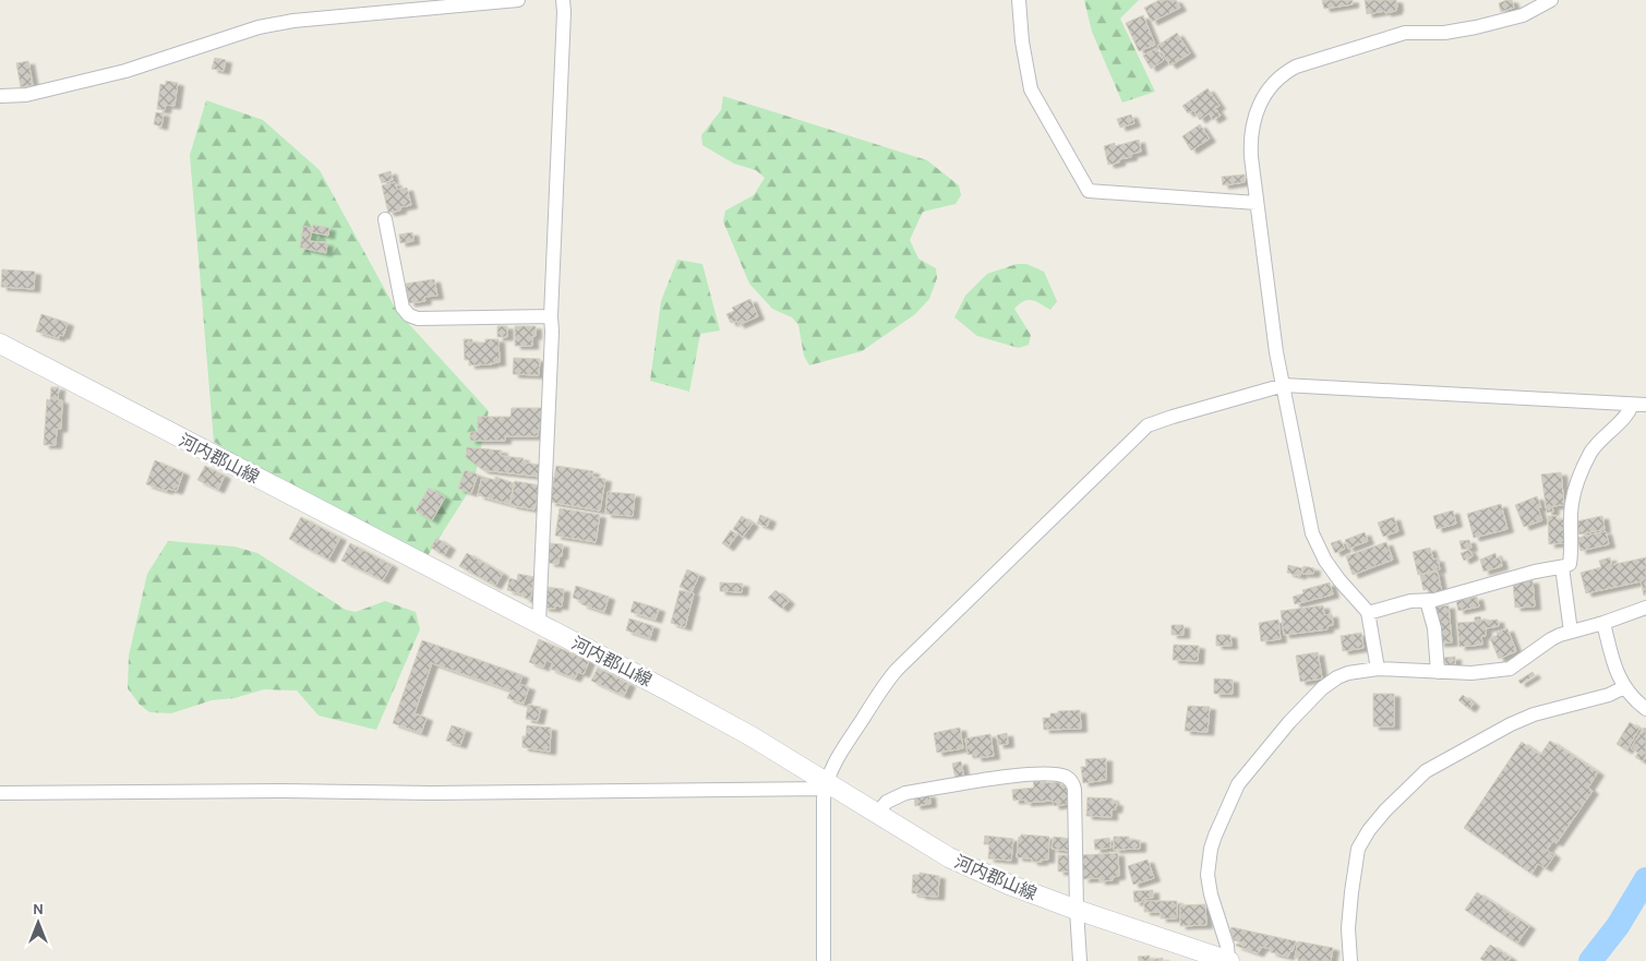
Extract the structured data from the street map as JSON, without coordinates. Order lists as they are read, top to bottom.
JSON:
{
  "streets": {
    "main road": ["河内郡山線"]
  },
  "north": "top"
}
